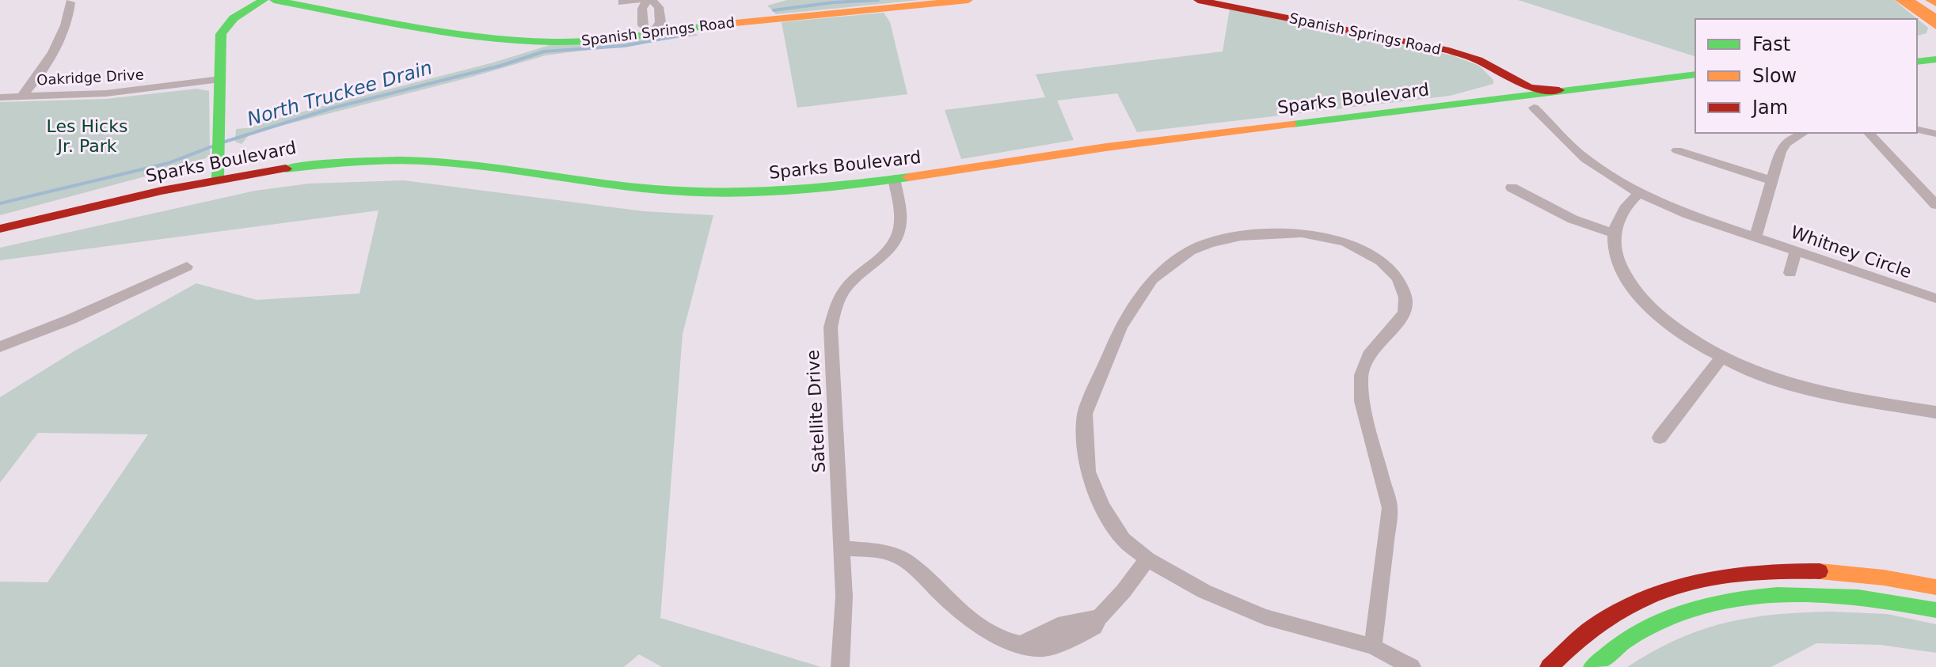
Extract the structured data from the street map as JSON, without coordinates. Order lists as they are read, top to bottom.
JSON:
{
  "streets": {
    "main road": ["Spanish Springs Road", "Sparks Boulevard"],
    "street": ["Oakridge Drive", "Whitney Circle", "Satellite Drive"]
  },
  "crossings": [
    ["Spanish Springs Road", "Sparks Boulevard"],
    ["Sparks Boulevard", "Whitney Circle"],
    ["Sparks Boulevard", "Satellite Drive"]
  ],
  "water": ["North Truckee Drain"],
  "parks": ["Les Hicks Jr. Park"],
  "legend": ["Fast", "Slow", "Jam"]
}
